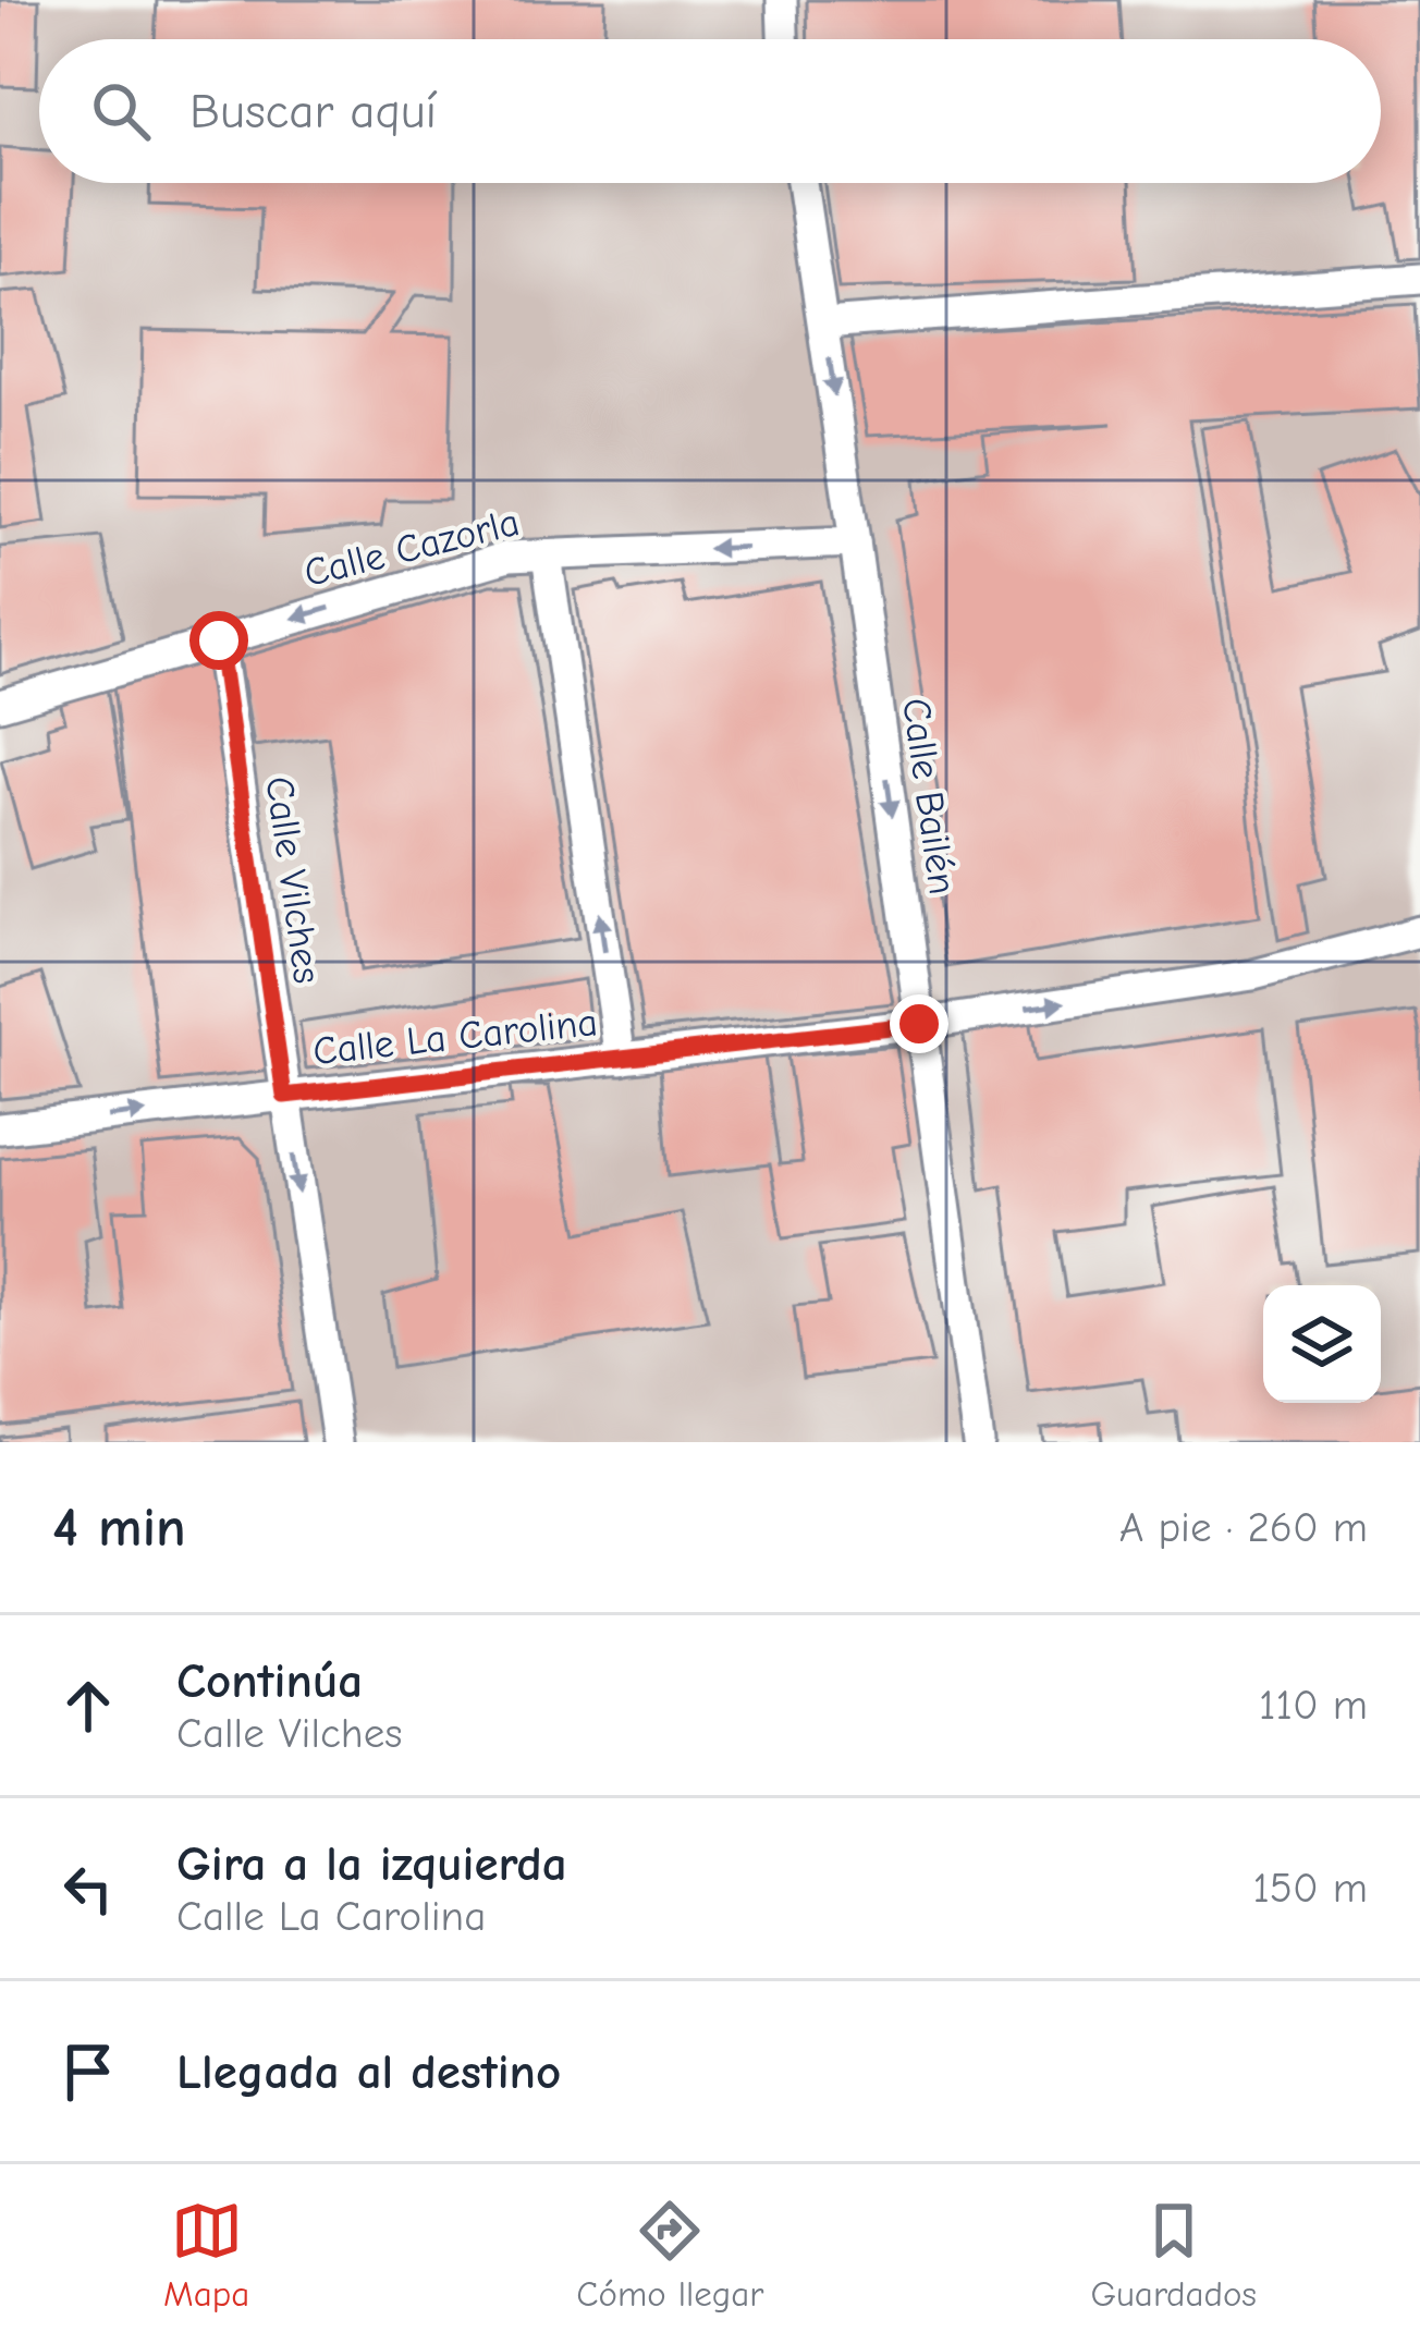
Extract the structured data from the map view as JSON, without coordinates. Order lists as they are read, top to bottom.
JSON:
{
  "streets": {
    "street": [
      "Calle Cazorla",
      "Calle Bailén",
      "Calle Vilches",
      "Calle La Carolina"
    ]
  },
  "crossings": [
    ["Calle Cazorla", "Calle Bailén"],
    ["Calle Cazorla", "Calle Vilches"],
    ["Calle Bailén", "Calle La Carolina"],
    ["Calle Vilches", "Calle La Carolina"]
  ],
  "one_way": [
    "Calle Cazorla",
    "Calle Bailén",
    "Calle Vilches",
    "Calle La Carolina"
  ],
  "page": {
    "search": "Buscar aquí",
    "heading": ["4 min", "A pie · 260 m"],
    "list": [
      ["Continúa", "Calle Vilches", "110 m"],
      ["Gira a la izquierda", "Calle La Carolina", "150 m"],
      "Llegada al destino"
    ],
    "nav": ["Mapa", "Cómo llegar", "Guardados"]
  }
}
